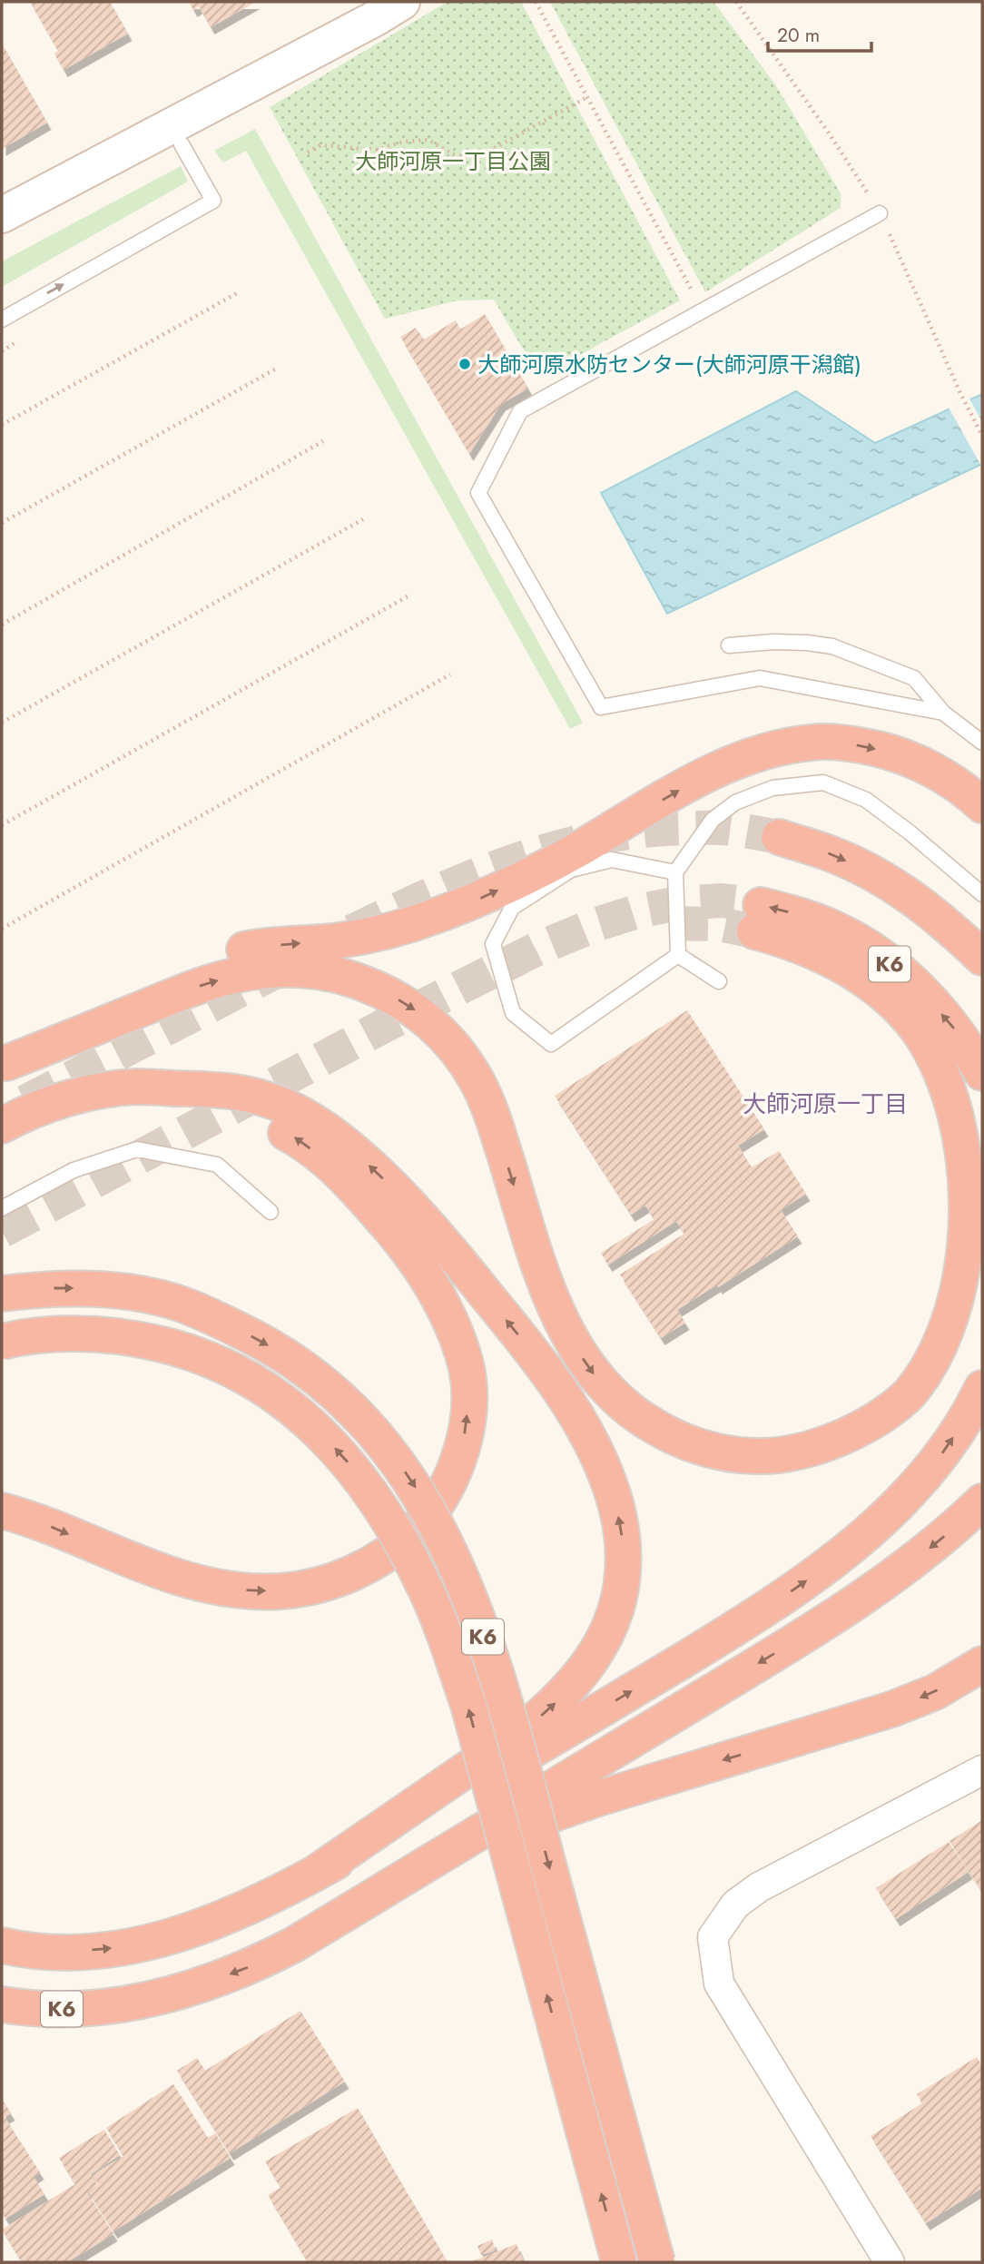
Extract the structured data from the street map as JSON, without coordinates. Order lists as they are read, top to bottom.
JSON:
{
  "streets": {
    "highway": ["K6"]
  },
  "districts": ["大師河原一丁目"],
  "parks": ["大師河原一丁目公園"],
  "places": ["大師河原水防センター(大師河原干潟館)"],
  "scale_bar": "20 m"
}
